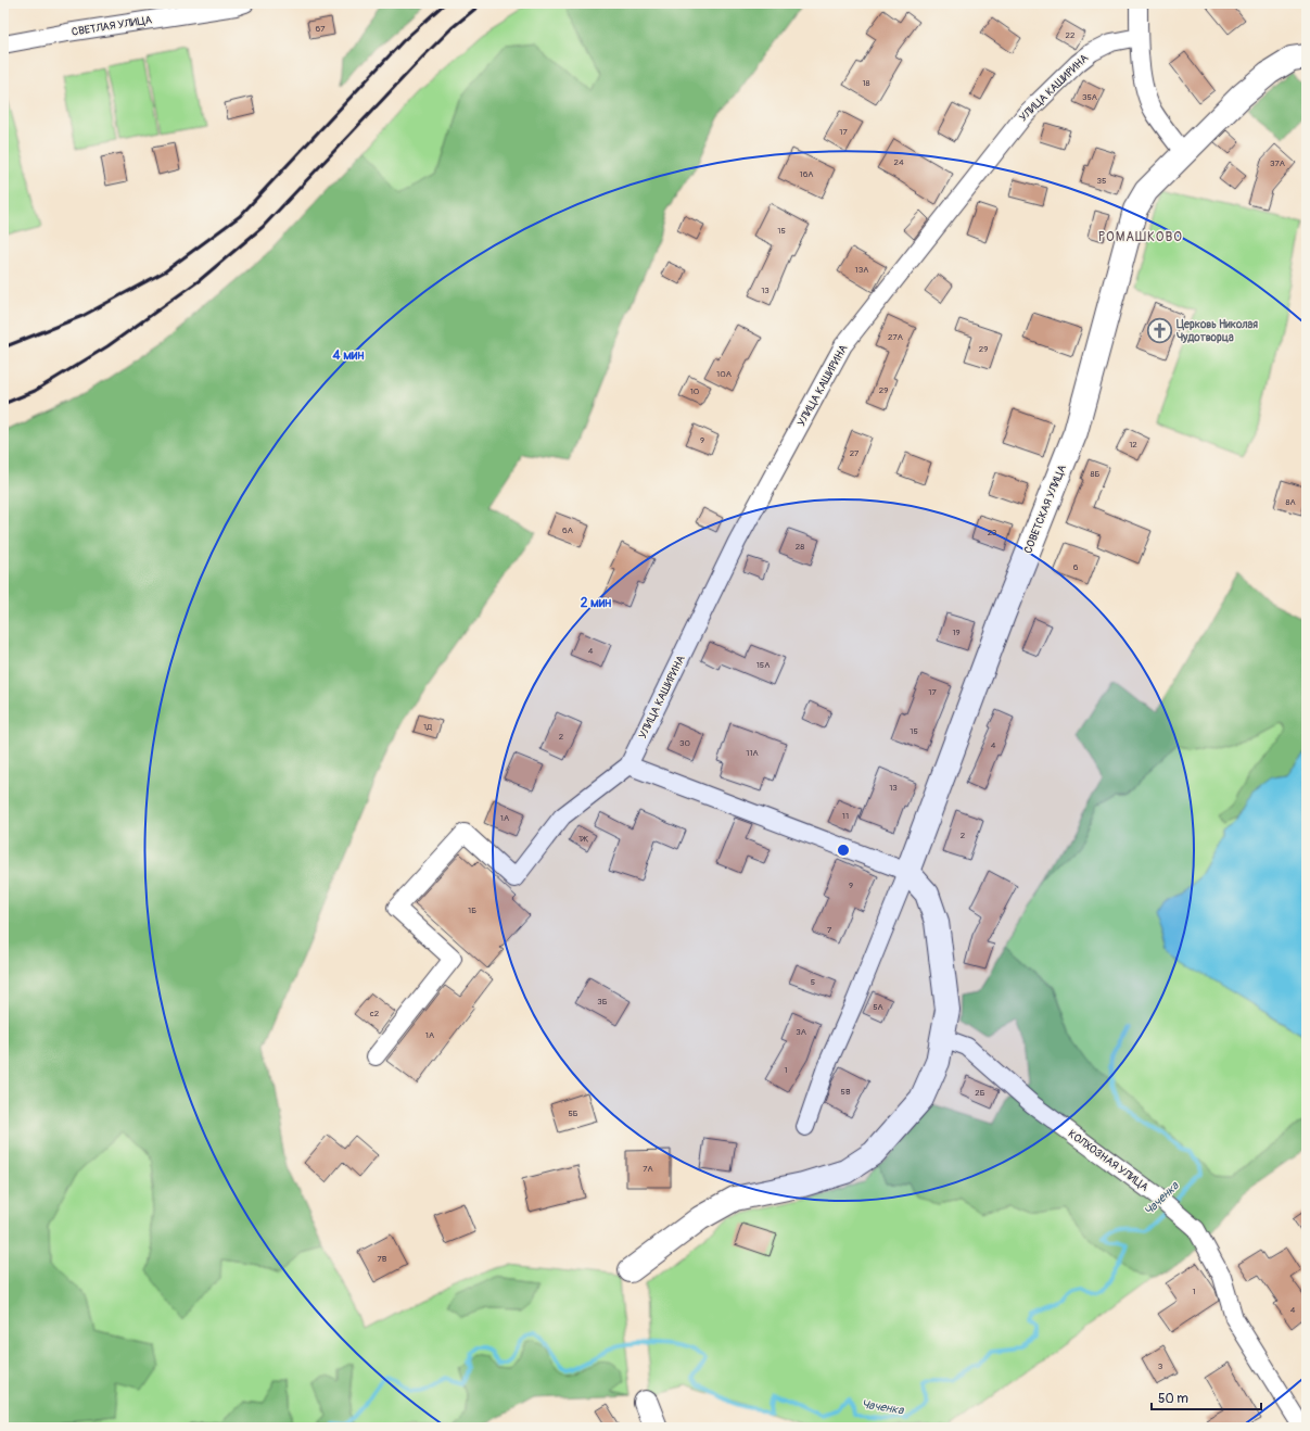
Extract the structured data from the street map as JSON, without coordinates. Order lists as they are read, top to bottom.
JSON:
{
  "streets": {
    "street": [
      "СВЕТЛАЯ УЛИЦА",
      "УЛИЦА КАШИРИНА",
      "СОВЕТСКАЯ УЛИЦА",
      "КОЛХОЗНАЯ УЛИЦА"
    ]
  },
  "districts": ["РОМАШКОВО"],
  "water": ["Чаченка"],
  "places": {
    "church": ["Церковь Николая Чудотворца"]
  },
  "house_numbers": [
    "67",
    "22",
    "18",
    "35А",
    "17",
    "24",
    "37А",
    "16А",
    "35",
    "15",
    "13А",
    "13",
    "27А",
    "29",
    "10А",
    "29",
    "10",
    "9",
    "12",
    "27",
    "8Б",
    "8А",
    "6А",
    "23",
    "28",
    "6",
    "19",
    "4",
    "15А",
    "17",
    "1Д",
    "15",
    "2",
    "30",
    "4",
    "11А",
    "13",
    "11",
    "1А",
    "2",
    "1Ж",
    "9",
    "1Б",
    "7",
    "5",
    "3Б",
    "5А",
    "с2",
    "3А",
    "1А",
    "1",
    "5В",
    "2Б",
    "5Б",
    "7А",
    "7В",
    "1",
    "4",
    "3"
  ],
  "scale_bar": "50 m",
  "rings": ["4 мин", "2 мин"]
}
